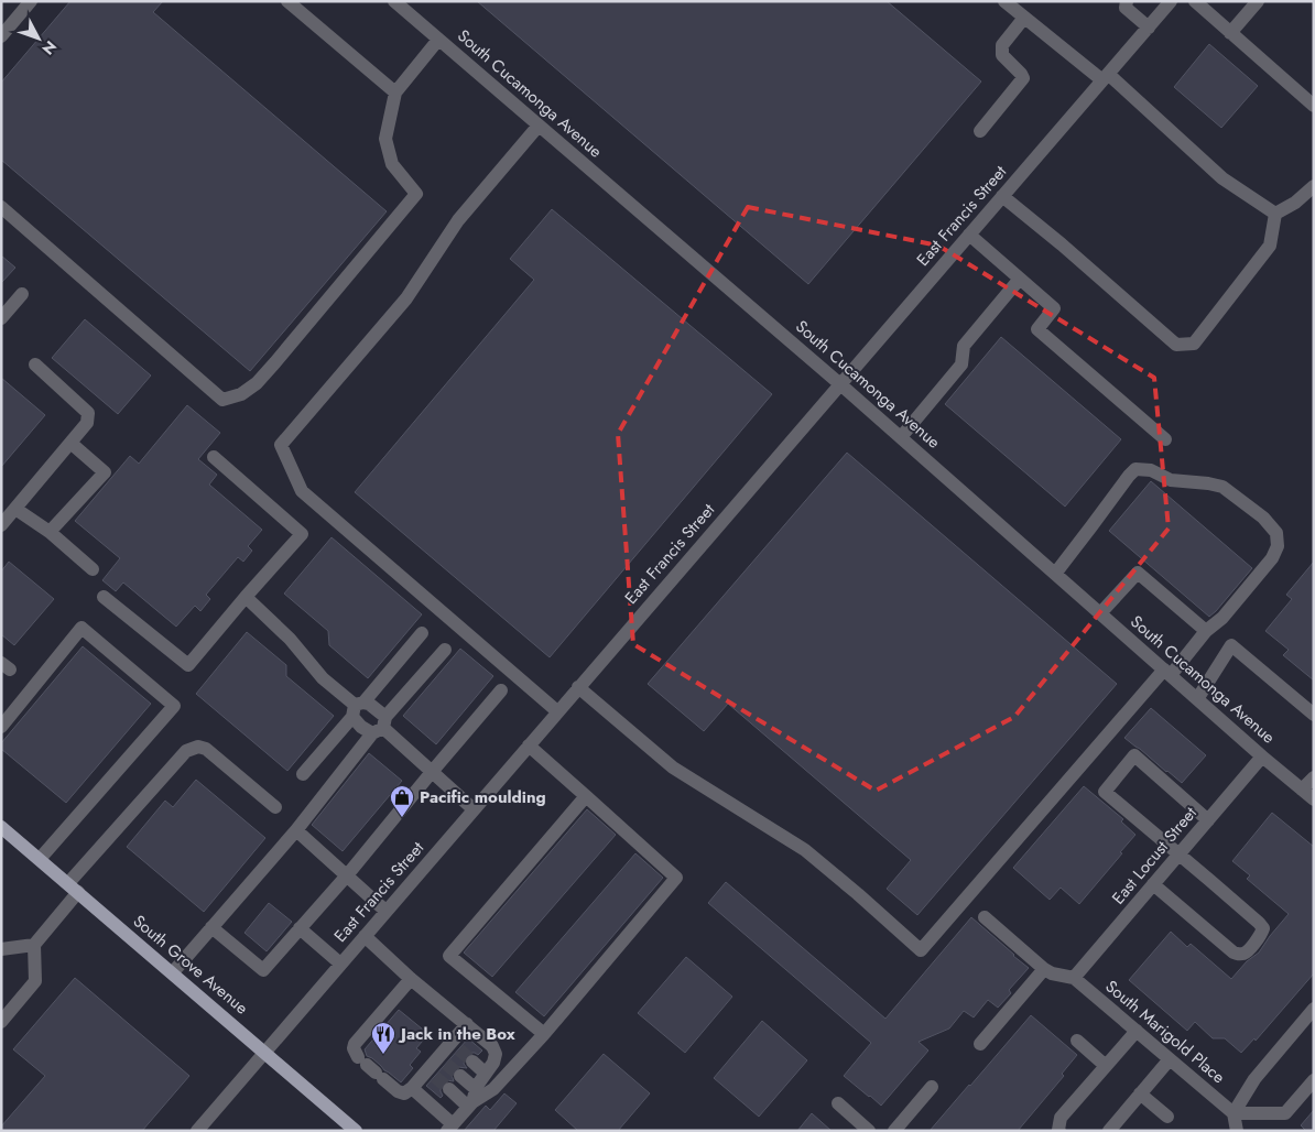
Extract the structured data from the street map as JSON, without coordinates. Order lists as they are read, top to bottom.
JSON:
{
  "streets": {
    "main road": ["South Grove Avenue"],
    "street": [
      "South Cucamonga Avenue",
      "East Francis Street",
      "East Locust Street",
      "South Marigold Place"
    ]
  },
  "crossings": [
    ["South Cucamonga Avenue", "East Francis Street"],
    ["South Cucamonga Avenue", "East Locust Street"],
    ["East Francis Street", "South Grove Avenue"],
    ["East Locust Street", "South Marigold Place"]
  ],
  "places": {
    "shop": ["Pacific moulding"],
    "restaurant": ["Jack in the Box"]
  },
  "north": "bottom right"
}
